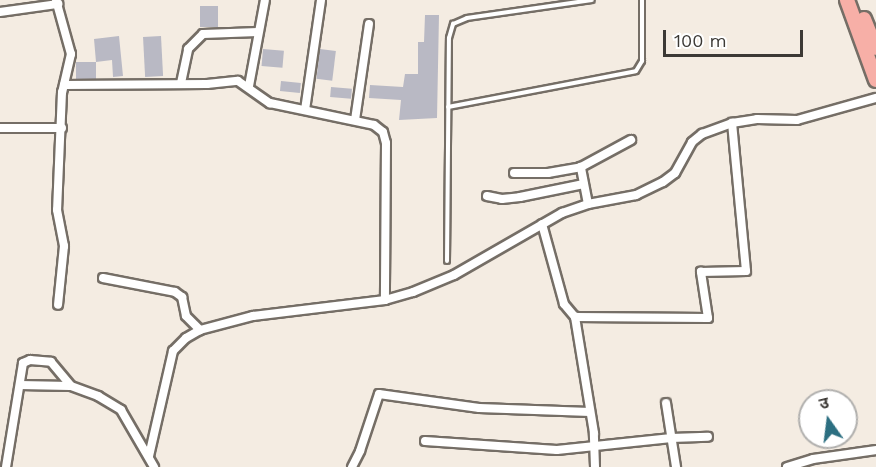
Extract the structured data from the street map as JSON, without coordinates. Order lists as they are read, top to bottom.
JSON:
{
  "scale_bar": "100 m",
  "north": "top"
}
